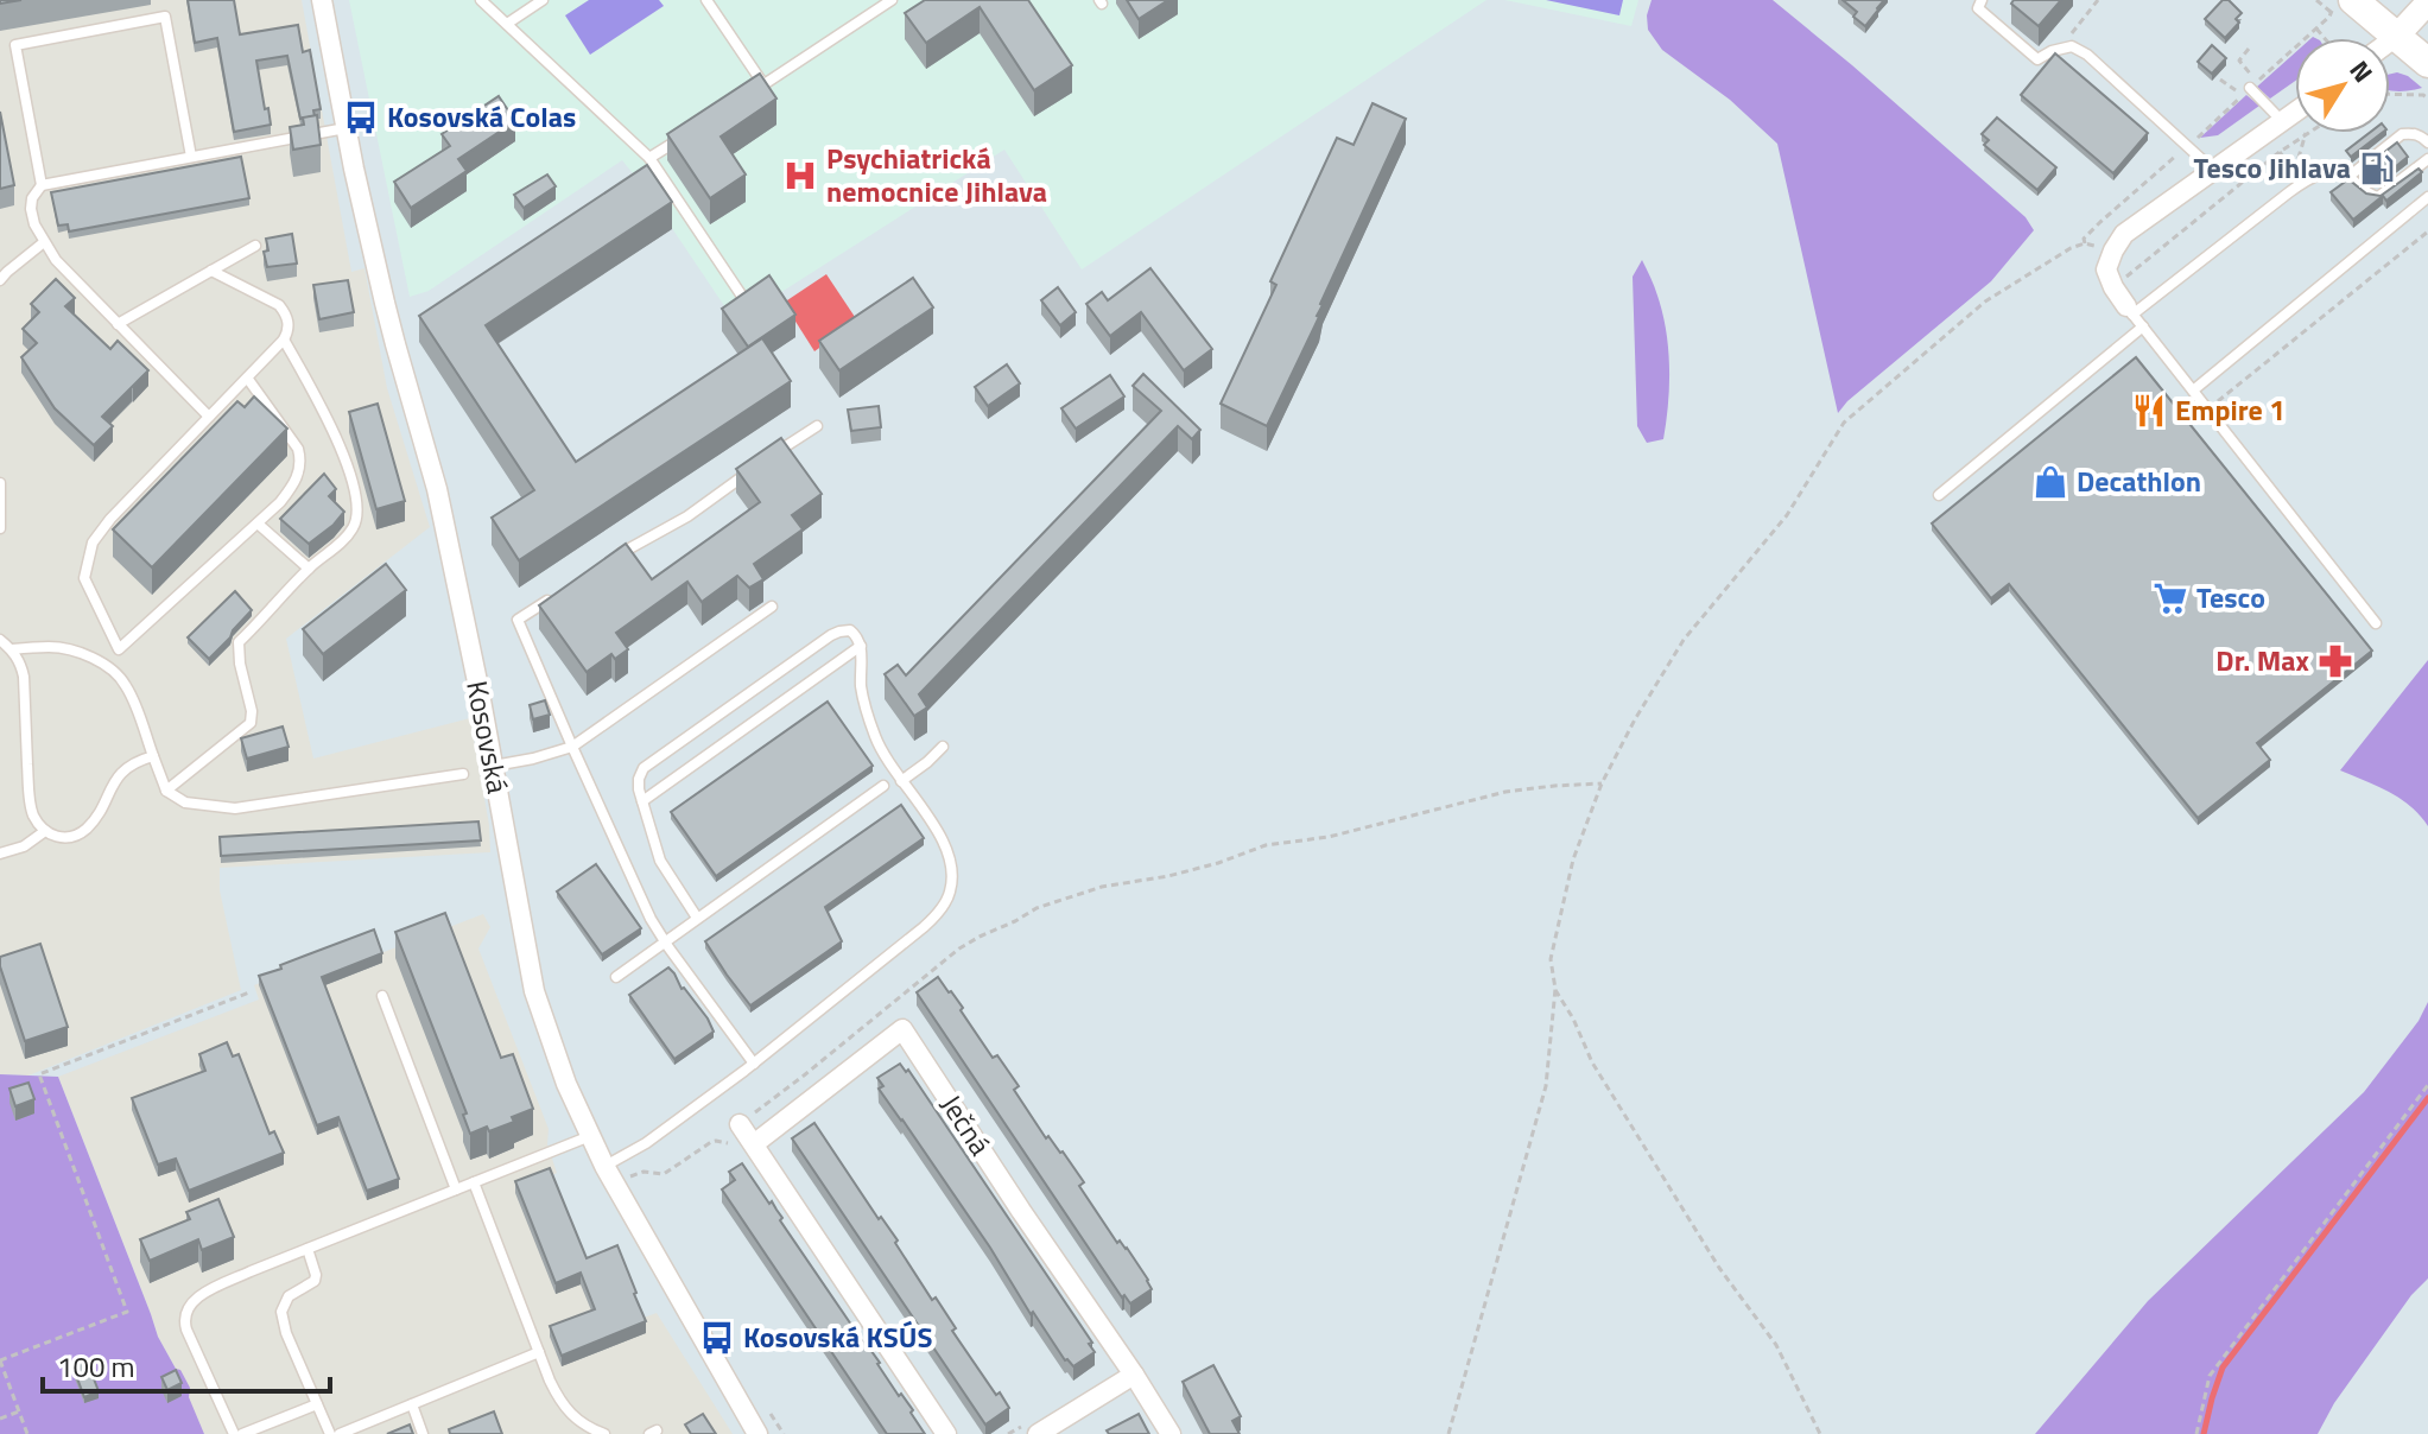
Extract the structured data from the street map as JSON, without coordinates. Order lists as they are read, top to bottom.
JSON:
{
  "streets": {
    "street": ["Kosovská", "Ječná"]
  },
  "places": {
    "bus stop": ["Kosovská Colas", "Kosovská KSÚS"],
    "fuel station": ["Tesco Jihlava"],
    "hospital": ["Psychiatrická nemocnice Jihlava"],
    "restaurant": ["Empire 1"],
    "shop": ["Decathlon"],
    "supermarket": ["Tesco"],
    "pharmacy": ["Dr. Max"]
  },
  "scale_bar": "100 m",
  "north": "top right"
}
